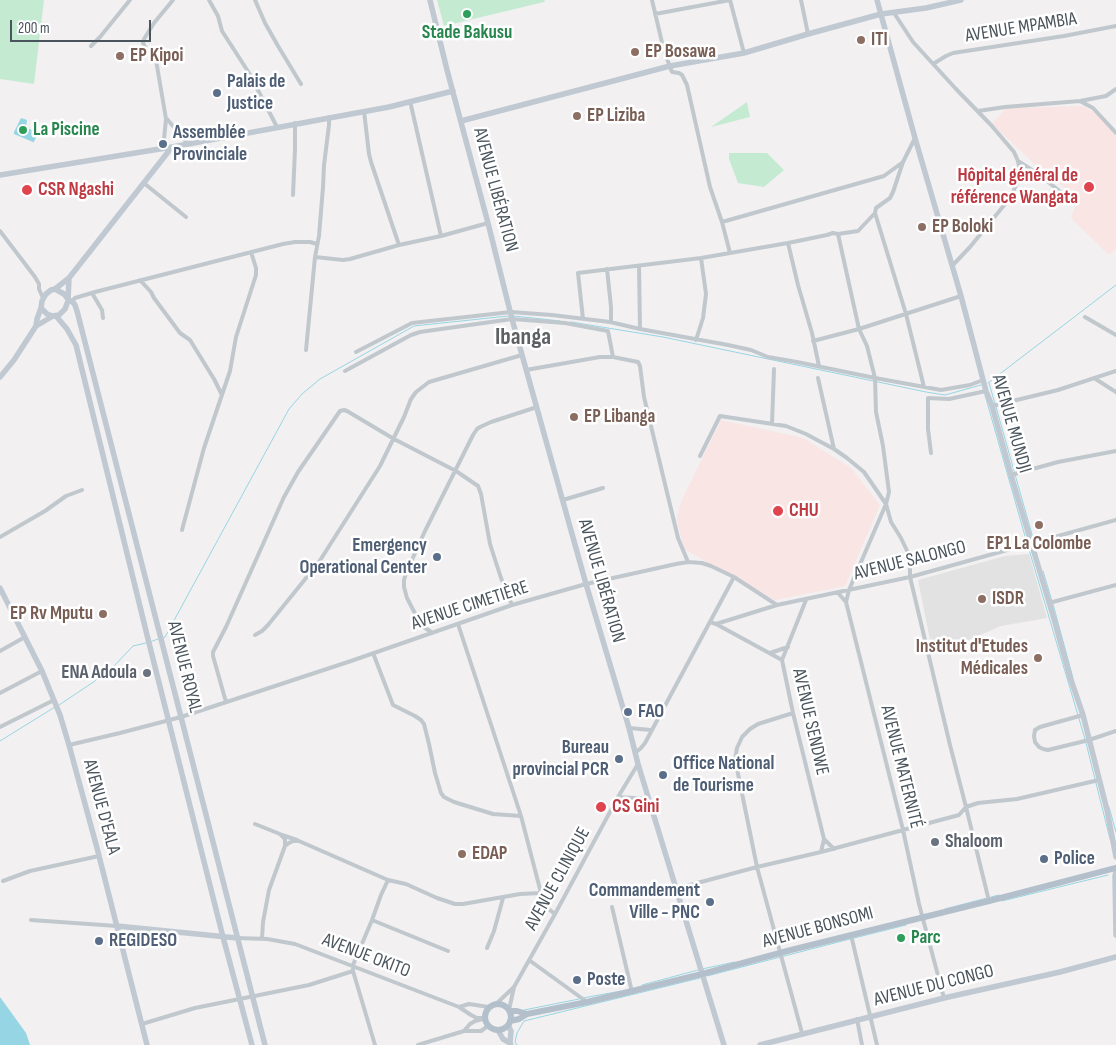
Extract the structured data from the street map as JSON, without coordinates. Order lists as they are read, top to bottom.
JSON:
{
  "streets": {
    "main road": ["AVENUE BONSOMI"],
    "street": [
      "AVENUE MPAMBIA",
      "AVENUE LIBÉRATION",
      "AVENUE MUNDJI",
      "AVENUE SALONGO",
      "AVENUE CIMETIÈRE",
      "AVENUE ROYAL",
      "AVENUE SENDWE",
      "AVENUE MATERNITÉ",
      "AVENUE D'EALA",
      "AVENUE CLINIQUE",
      "AVENUE OKITO",
      "AVENUE DU CONGO"
    ]
  },
  "crossings": [
    ["AVENUE LIBÉRATION", "AVENUE CIMETIÈRE"],
    ["AVENUE LIBÉRATION", "AVENUE CLINIQUE"],
    ["AVENUE LIBÉRATION", "AVENUE BONSOMI"],
    ["AVENUE MUNDJI", "AVENUE SALONGO"],
    ["AVENUE SALONGO", "AVENUE CIMETIÈRE"],
    ["AVENUE SALONGO", "AVENUE SENDWE"],
    ["AVENUE CIMETIÈRE", "AVENUE ROYAL"],
    ["AVENUE CIMETIÈRE", "AVENUE D'EALA"],
    ["AVENUE ROYAL", "AVENUE OKITO"],
    ["AVENUE MATERNITÉ", "AVENUE BONSOMI"],
    ["AVENUE MATERNITÉ", "AVENUE DU CONGO"],
    ["AVENUE CLINIQUE", "AVENUE BONSOMI"],
    ["AVENUE CLINIQUE", "AVENUE OKITO"],
    ["AVENUE BONSOMI", "AVENUE OKITO"]
  ],
  "districts": ["Ibanga"],
  "places": [
    "Stade Bakusu",
    "ITI",
    "EP Bosawa",
    "EP Kipoi",
    "Palais de Justice",
    "EP Liziba",
    "La Piscine",
    "Assemblée Provinciale",
    "Hôpital général de référence Wangata",
    "CSR Ngashi",
    "EP Boloki",
    "EP Libanga",
    "CHU",
    "EP1 La Colombe",
    "Emergency Operational Center",
    "ISDR",
    "EP Rv Mputu",
    "Institut d'Etudes Médicales",
    "ENA Adoula",
    "FAO",
    "Bureau provincial PCR",
    "Office National de Tourisme",
    "CS Gini",
    "Shaloom",
    "EDAP",
    "Police",
    "Commandement Ville - PNC",
    "Parc",
    "REGIDESO",
    "Poste"
  ],
  "scale_bar": "200 m"
}
